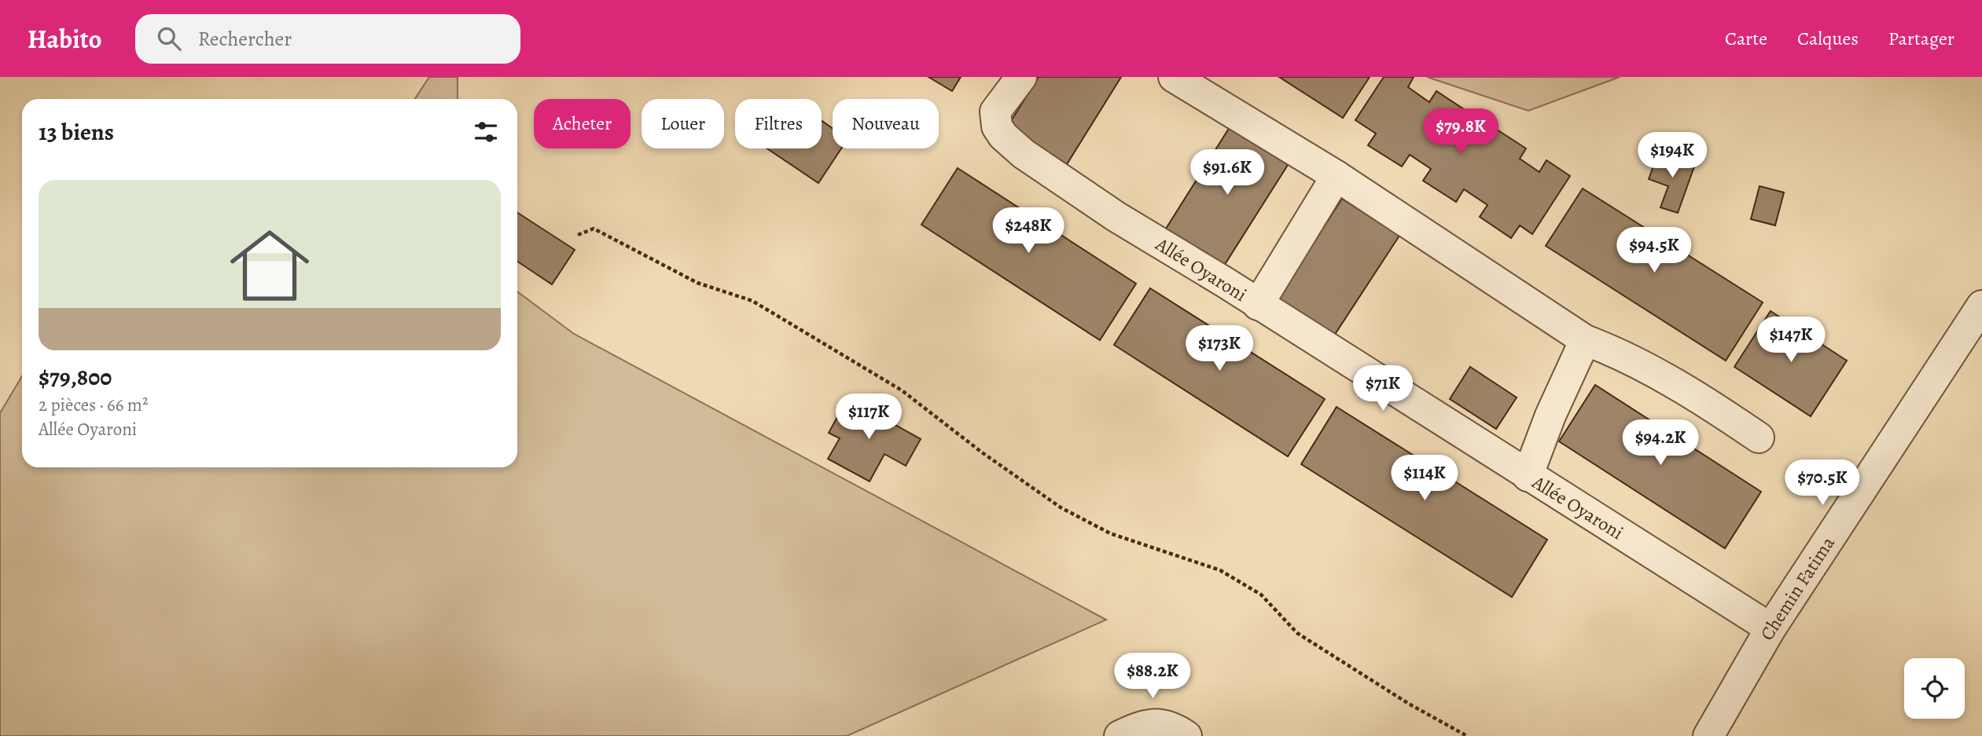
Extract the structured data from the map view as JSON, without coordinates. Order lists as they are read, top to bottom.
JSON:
{
  "streets": {
    "street": ["Allée Oyaroni", "Chemin Fatima"]
  },
  "crossings": [
    ["Allée Oyaroni", "Chemin Fatima"]
  ],
  "page": {
    "header": "Habito",
    "search": "Rechercher",
    "nav": ["Carte", "Calques", "Partager"],
    "chip": [
      "Acheter",
      "Louer",
      "Filtres",
      "Nouveau"
    ],
    "heading": "13 biens",
    "price": [
      "$79.8K",
      "$194K",
      "$91.6K",
      "$248K",
      "$94.5K",
      "$147K",
      "$173K",
      "$71K",
      "$117K",
      "$94.2K",
      "$114K",
      "$70.5K",
      "$88.2K"
    ],
    "list": [
      {
        "name": "$79,800",
        "note": "2 pièces · 66 m² · Allée Oyaroni"
      }
    ]
  }
}
